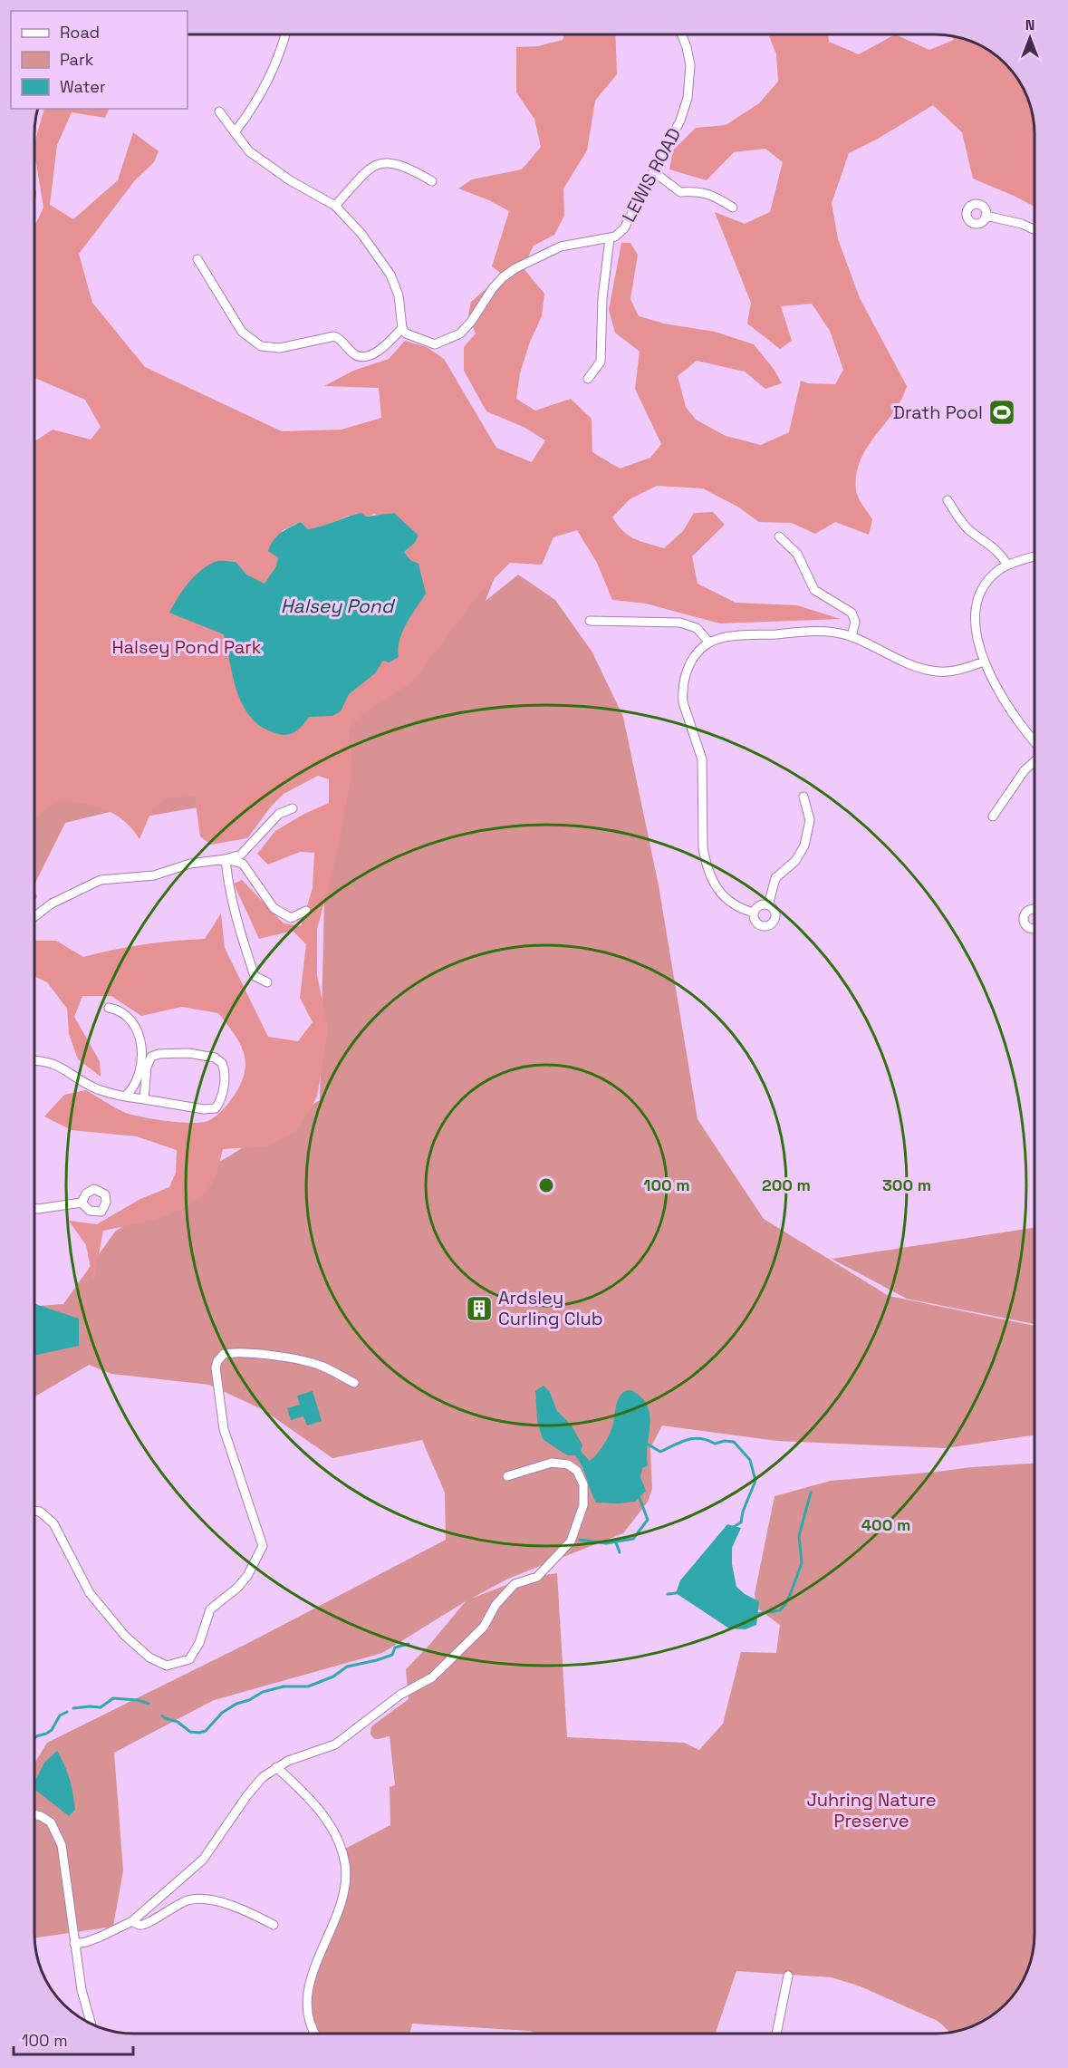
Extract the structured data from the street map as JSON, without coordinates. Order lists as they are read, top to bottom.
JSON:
{
  "streets": {
    "street": ["LEWIS ROAD"]
  },
  "water": ["Halsey Pond"],
  "parks": ["Halsey Pond Park", "Juhring Nature Preserve"],
  "places": {
    "sports": ["Drath Pool"],
    "building": ["Ardsley Curling Club"]
  },
  "legend": ["Road", "Park", "Water"],
  "scale_bar": "100 m",
  "north": "top",
  "rings": [
    "100 m",
    "200 m",
    "300 m",
    "400 m"
  ]
}
